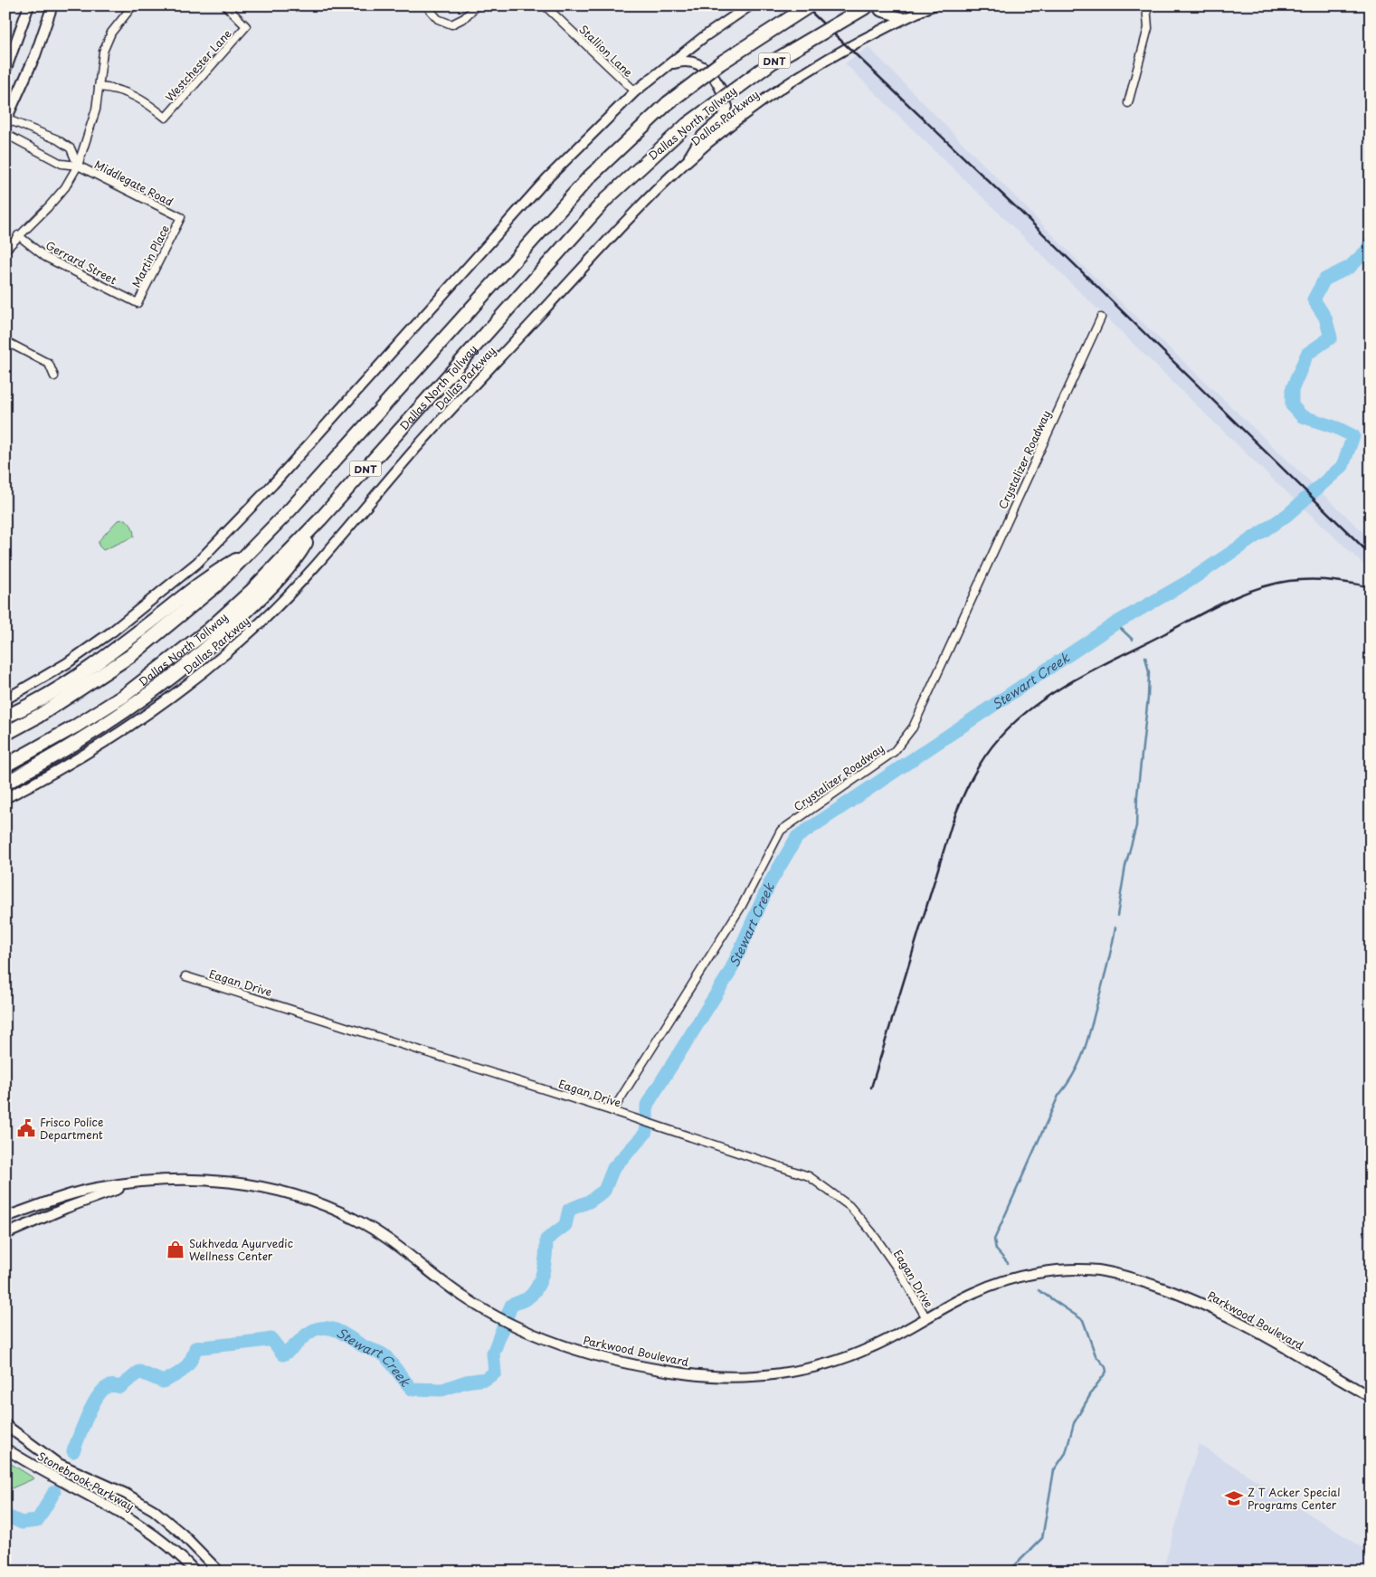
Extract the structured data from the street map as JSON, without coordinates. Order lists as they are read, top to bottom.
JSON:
{
  "streets": {
    "highway": ["DNT", "Dallas North Tollway"],
    "main road": ["Dallas Parkway", "Parkwood Boulevard", "Stonebrook Parkway"],
    "street": [
      "Stallion Lane",
      "Westchester Lane",
      "Middlegate Road",
      "Martin Place",
      "Gerrard Street",
      "Crystalizer Roadway",
      "Eagan Drive"
    ]
  },
  "crossings": [
    ["Middlegate Road", "Martin Place"],
    ["Martin Place", "Gerrard Street"],
    ["Crystalizer Roadway", "Eagan Drive"],
    ["Eagan Drive", "Parkwood Boulevard"]
  ],
  "water": ["Stewart Creek"],
  "places": {
    "public building": ["Frisco Police Department"],
    "shop": ["Sukhveda Ayurvedic Wellness Center"],
    "school or university": ["Z T Acker Special Programs Center"]
  }
}
